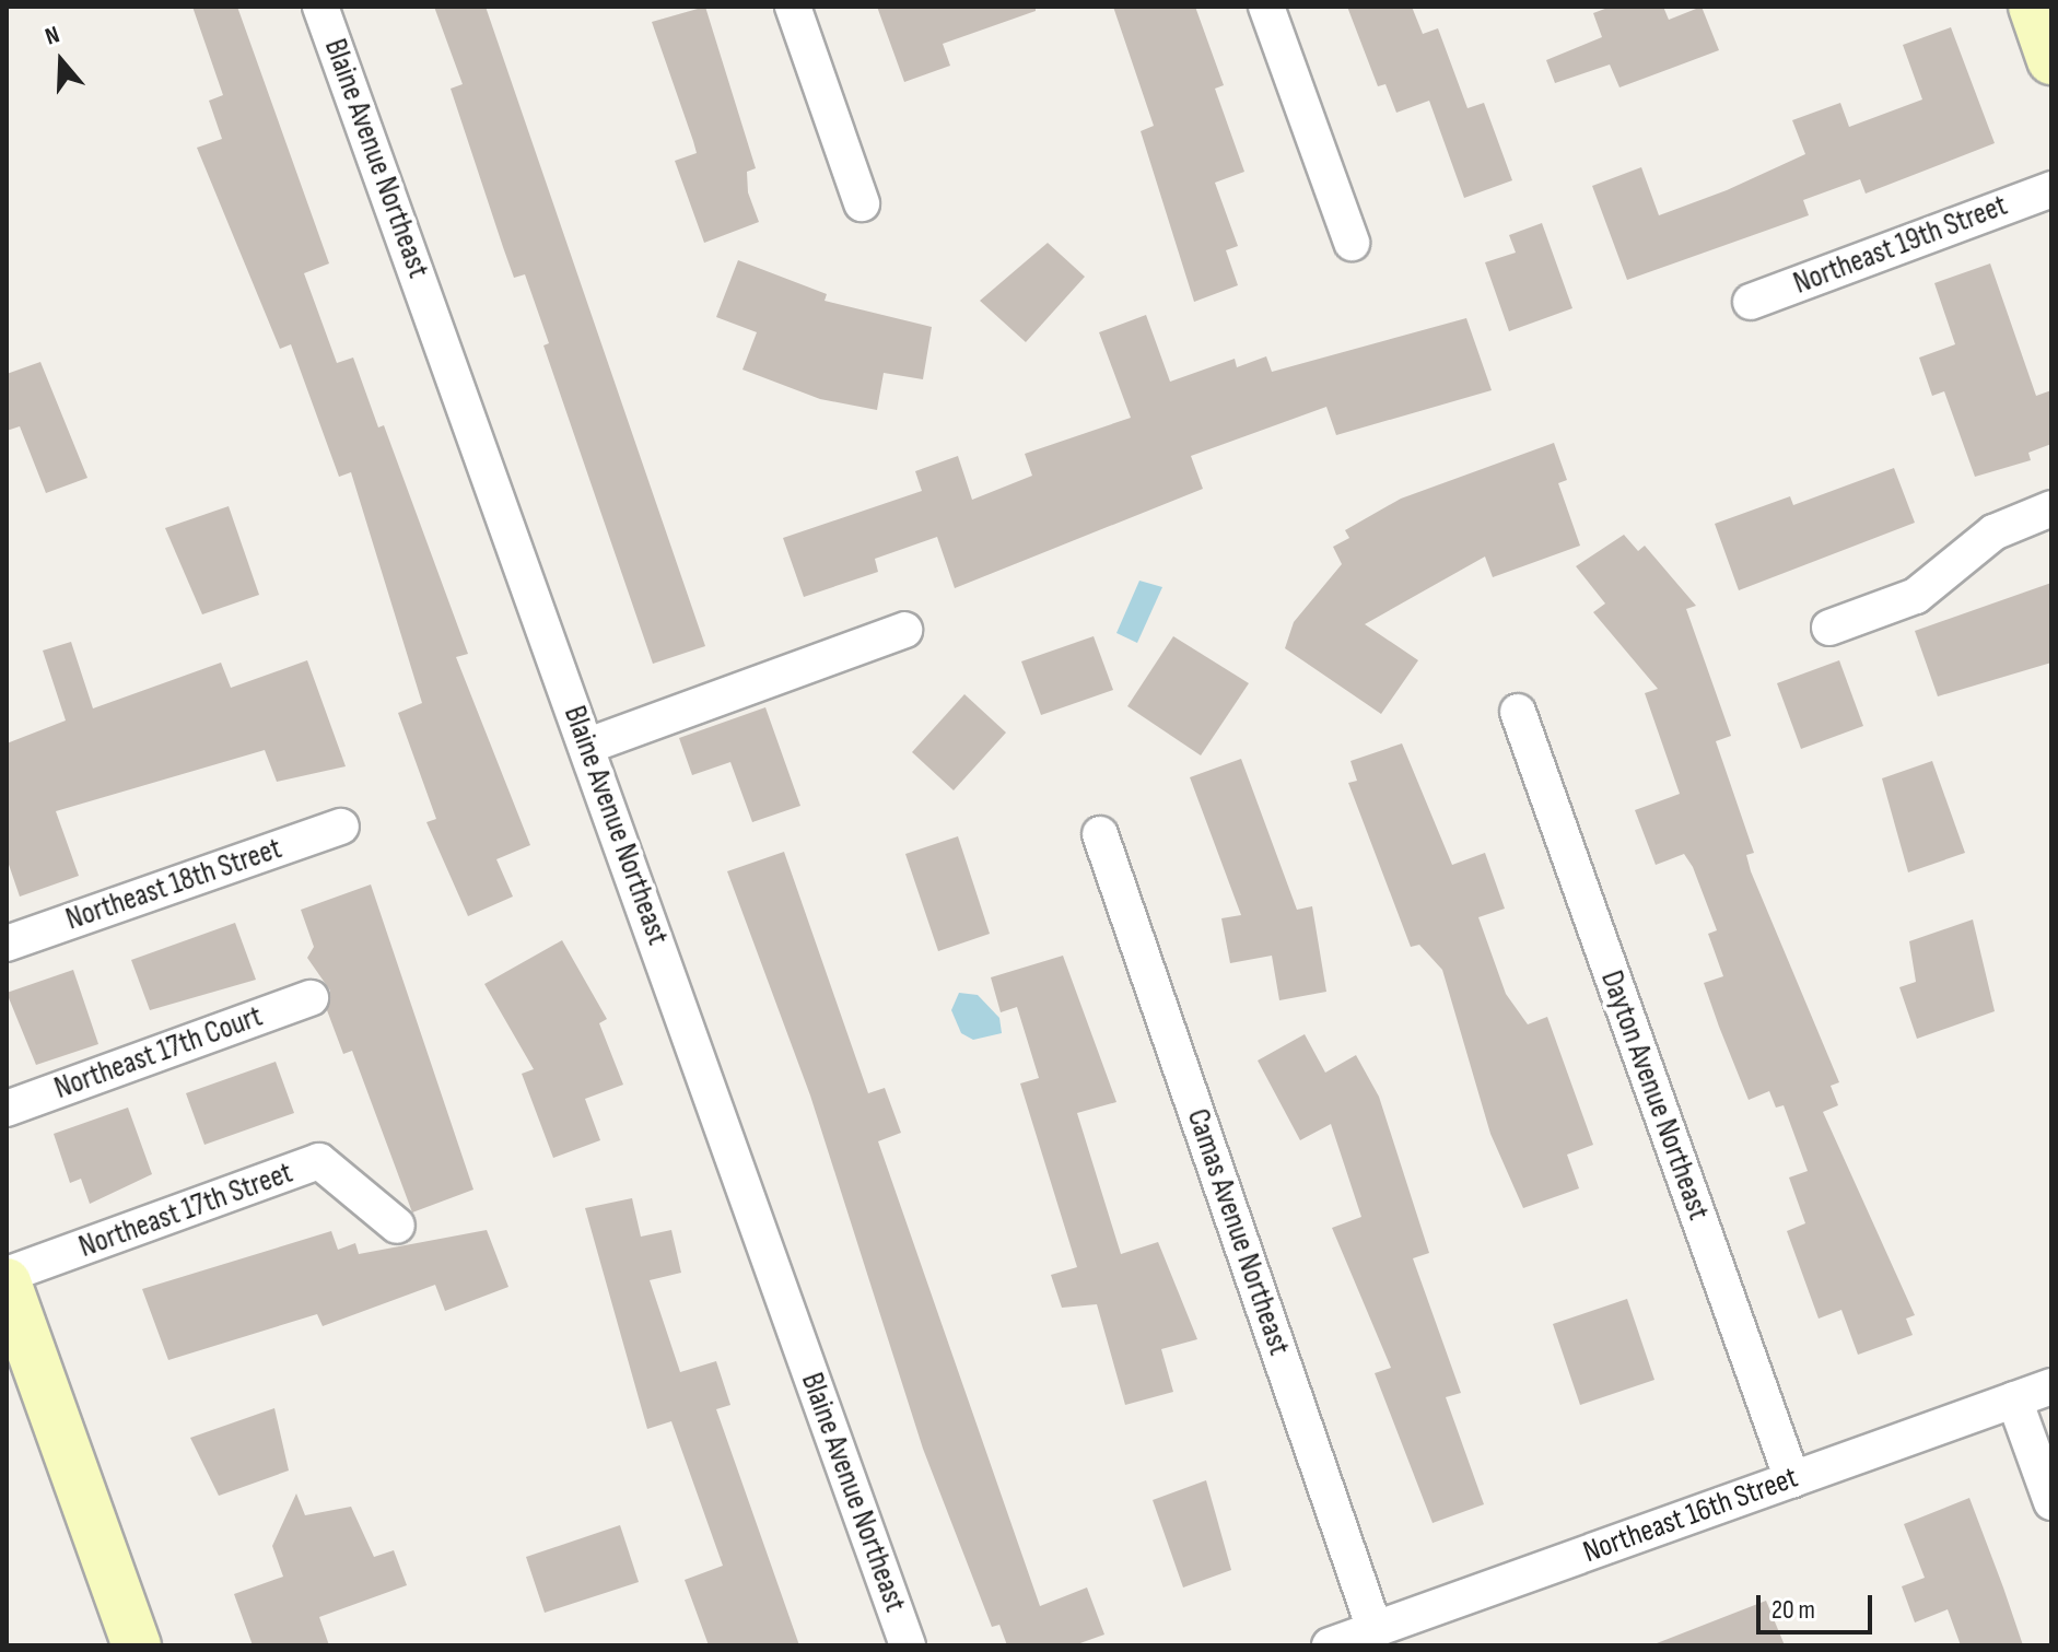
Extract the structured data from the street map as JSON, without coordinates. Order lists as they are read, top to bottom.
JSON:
{
  "streets": {
    "street": [
      "Blaine Avenue Northeast",
      "Northeast 19th Street",
      "Northeast 18th Street",
      "Northeast 17th Court",
      "Dayton Avenue Northeast",
      "Northeast 17th Street",
      "Camas Avenue Northeast",
      "Northeast 16th Street"
    ]
  },
  "crossings": [
    ["Dayton Avenue Northeast", "Northeast 16th Street"],
    ["Camas Avenue Northeast", "Northeast 16th Street"]
  ],
  "scale_bar": "20 m",
  "north": "top"
}
